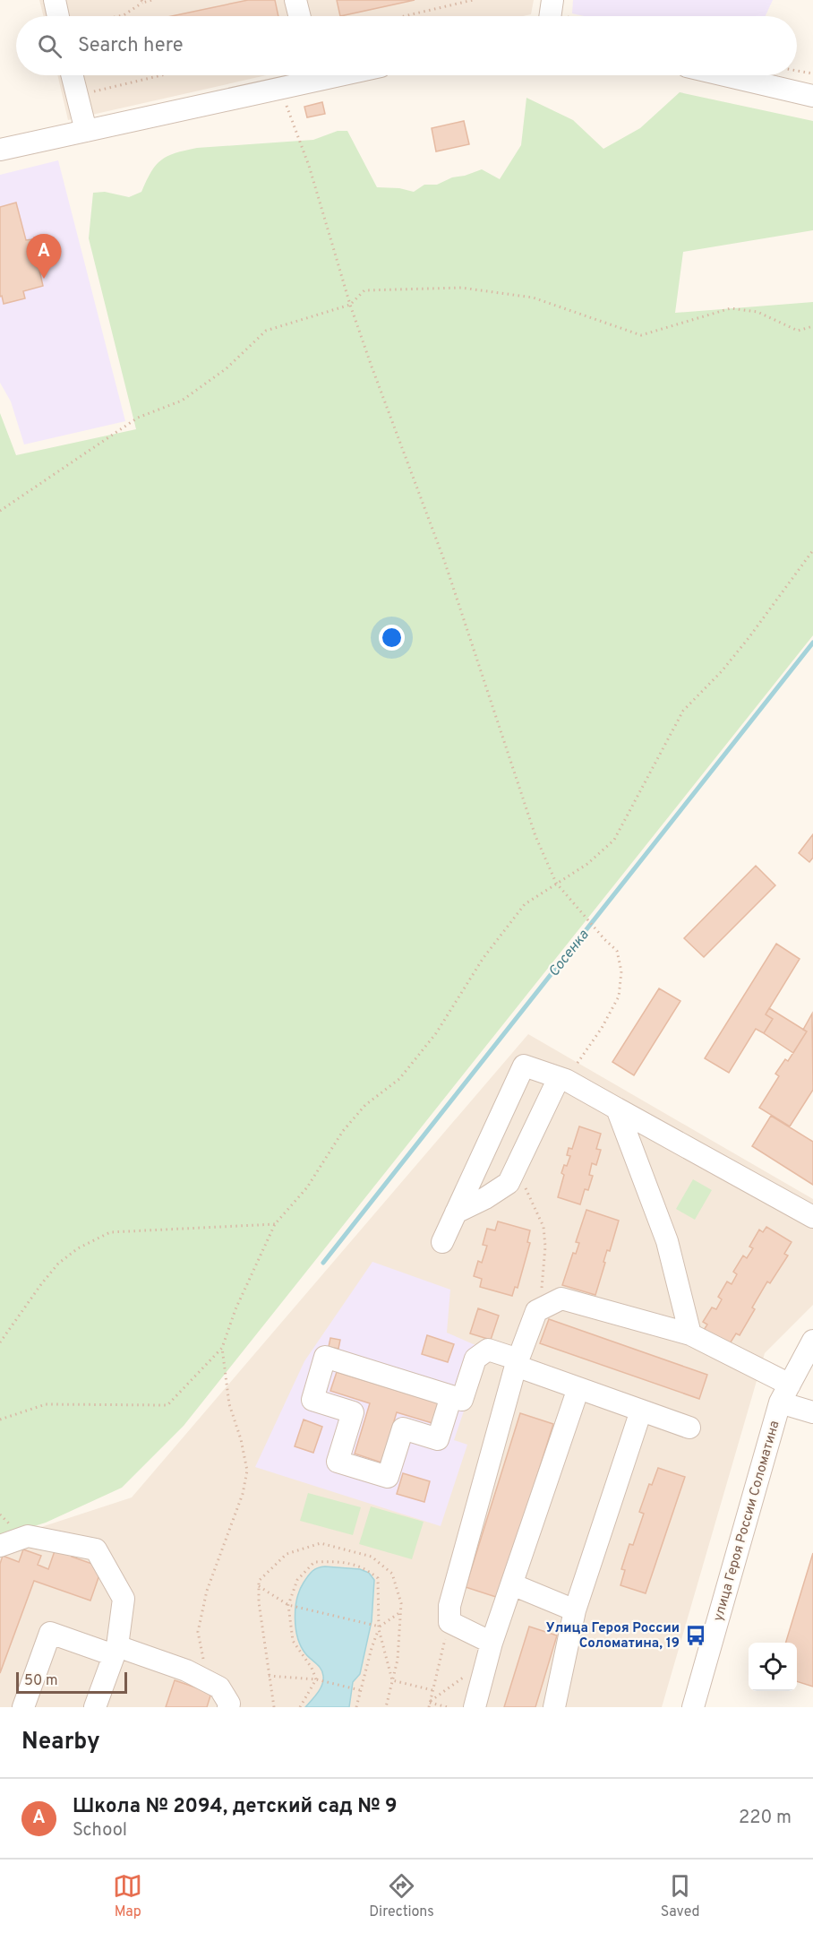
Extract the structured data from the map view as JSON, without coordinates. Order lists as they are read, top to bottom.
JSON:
{
  "streets": {
    "street": ["улица Героя России Соломатина"]
  },
  "water": ["Сосенка"],
  "places": {
    "bus stop": ["Улица Героя России Соломатина, 19"]
  },
  "scale_bar": "50 m",
  "page": {
    "search": "Search here",
    "pins": "A",
    "scale": "50 m",
    "heading": "Nearby",
    "list": [
      {
        "mark": "A",
        "name": "Школа № 2094, детский сад № 9",
        "note": "School",
        "value": "220 m"
      }
    ],
    "nav": ["Map", "Directions", "Saved"]
  }
}
